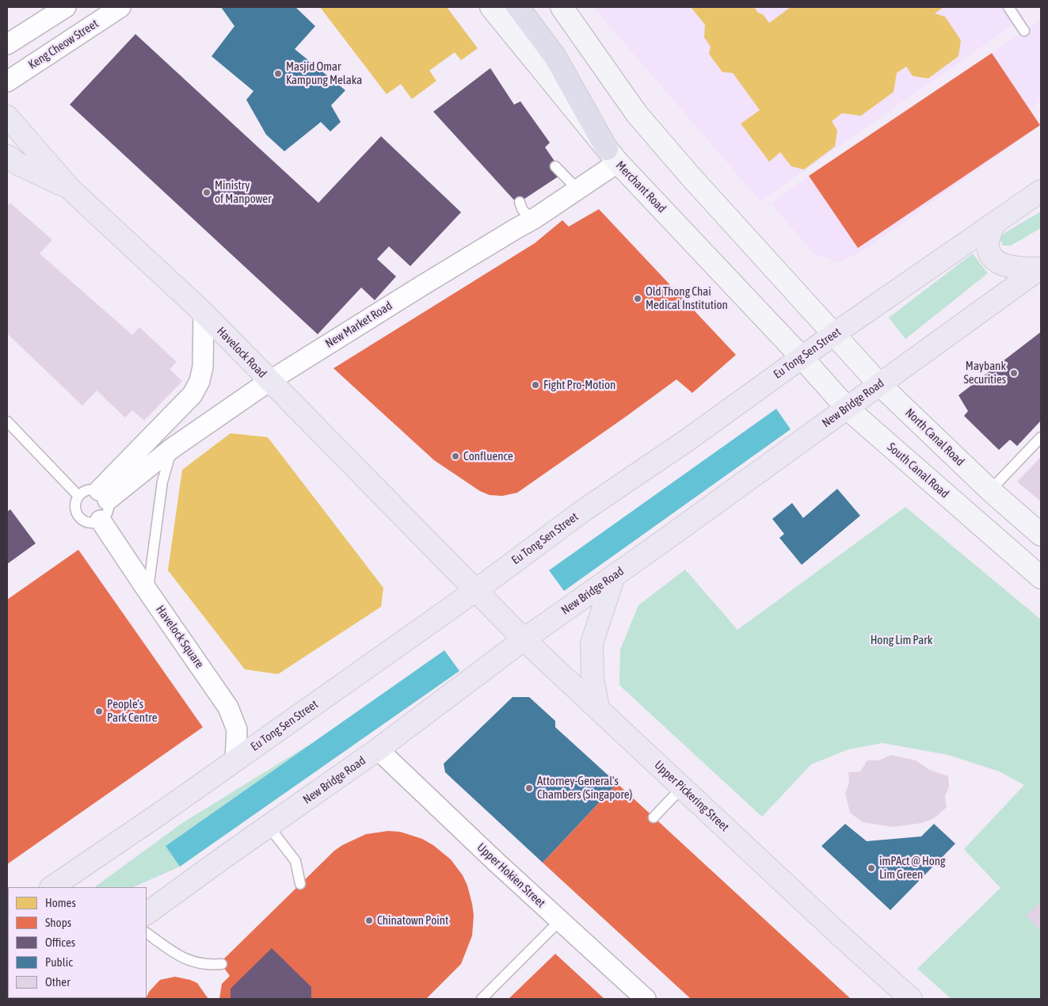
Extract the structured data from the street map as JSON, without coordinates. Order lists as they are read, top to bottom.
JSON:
{
  "streets": {
    "main road": [
      "Merchant Road",
      "Havelock Road",
      "Eu Tong Sen Street",
      "New Bridge Road",
      "North Canal Road",
      "South Canal Road",
      "Upper Pickering Street"
    ],
    "street": [
      "Keng Cheow Street",
      "New Market Road",
      "Havelock Square",
      "Upper Hokien Street"
    ]
  },
  "crossings": [
    ["Merchant Road", "New Market Road"],
    ["Merchant Road", "Eu Tong Sen Street"],
    ["Merchant Road", "South Canal Road"],
    ["New Market Road", "Havelock Road"],
    ["New Market Road", "Havelock Square"],
    ["Havelock Road", "Eu Tong Sen Street"],
    ["Havelock Road", "Upper Pickering Street"],
    ["Eu Tong Sen Street", "North Canal Road"],
    ["Eu Tong Sen Street", "South Canal Road"],
    ["Eu Tong Sen Street", "Havelock Square"],
    ["Eu Tong Sen Street", "Upper Pickering Street"],
    ["New Bridge Road", "North Canal Road"],
    ["New Bridge Road", "South Canal Road"],
    ["New Bridge Road", "Upper Pickering Street"],
    ["New Bridge Road", "Upper Hokien Street"]
  ],
  "parks": ["Hong Lim Park"],
  "places": [
    "Masjid Omar Kampung Melaka",
    "Ministry of Manpower",
    "Old Thong Chai Medical Institution",
    "Maybank Securities",
    "Fight Pro-Motion",
    "Confluence",
    "People's Park Centre",
    "Attorney-General's Chambers (Singapore)",
    "imPAct @ Hong Lim Green",
    "Chinatown Point"
  ],
  "legend": [
    "Homes",
    "Shops",
    "Offices",
    "Public",
    "Other"
  ]
}
